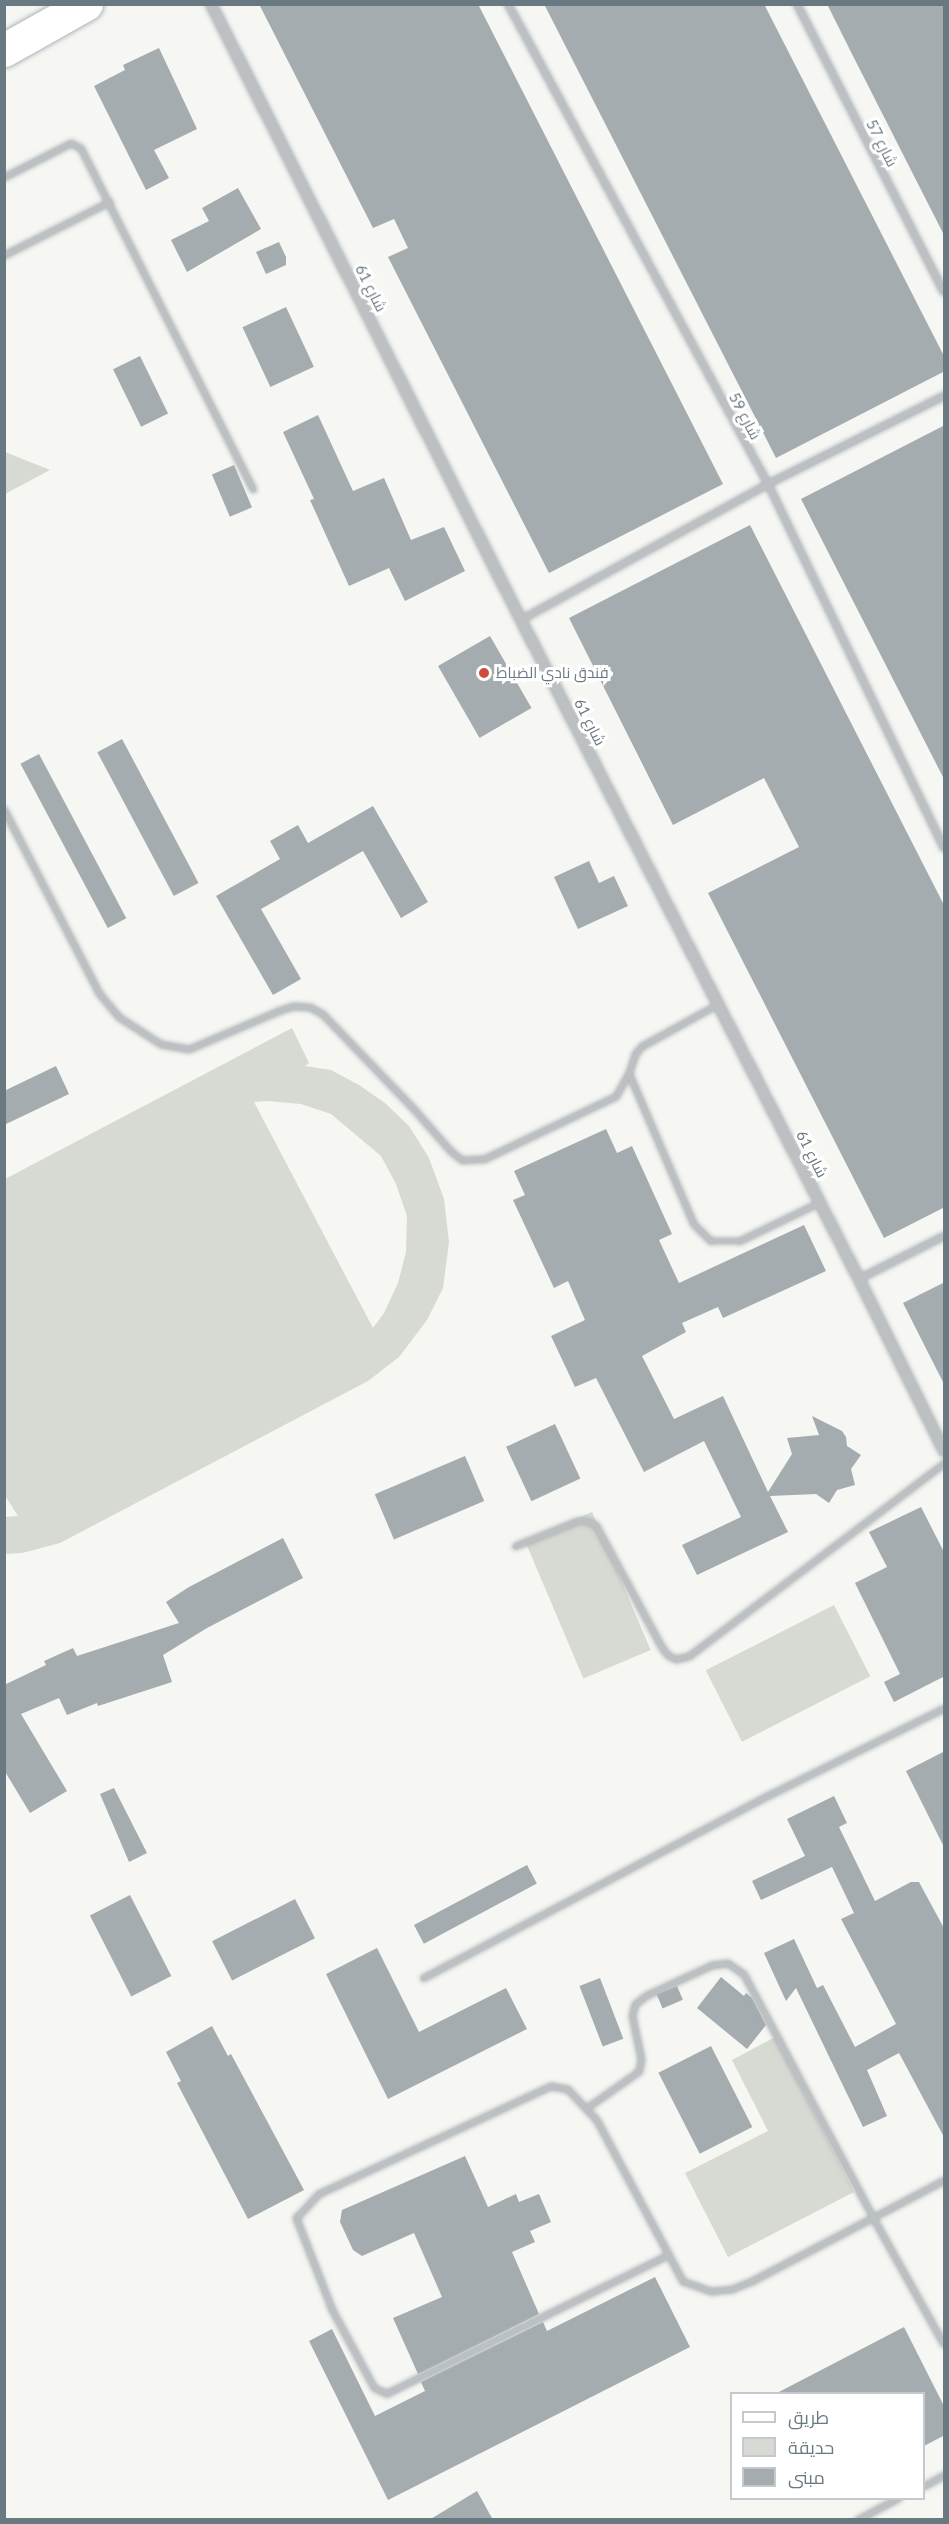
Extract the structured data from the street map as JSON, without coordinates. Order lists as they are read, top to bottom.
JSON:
{
  "streets": {
    "street": ["شارع 57", "شارع 61", "شارع 59"]
  },
  "places": ["فندق نادي الضباط"],
  "legend": ["طريق", "حديقة", "مبنى"]
}
